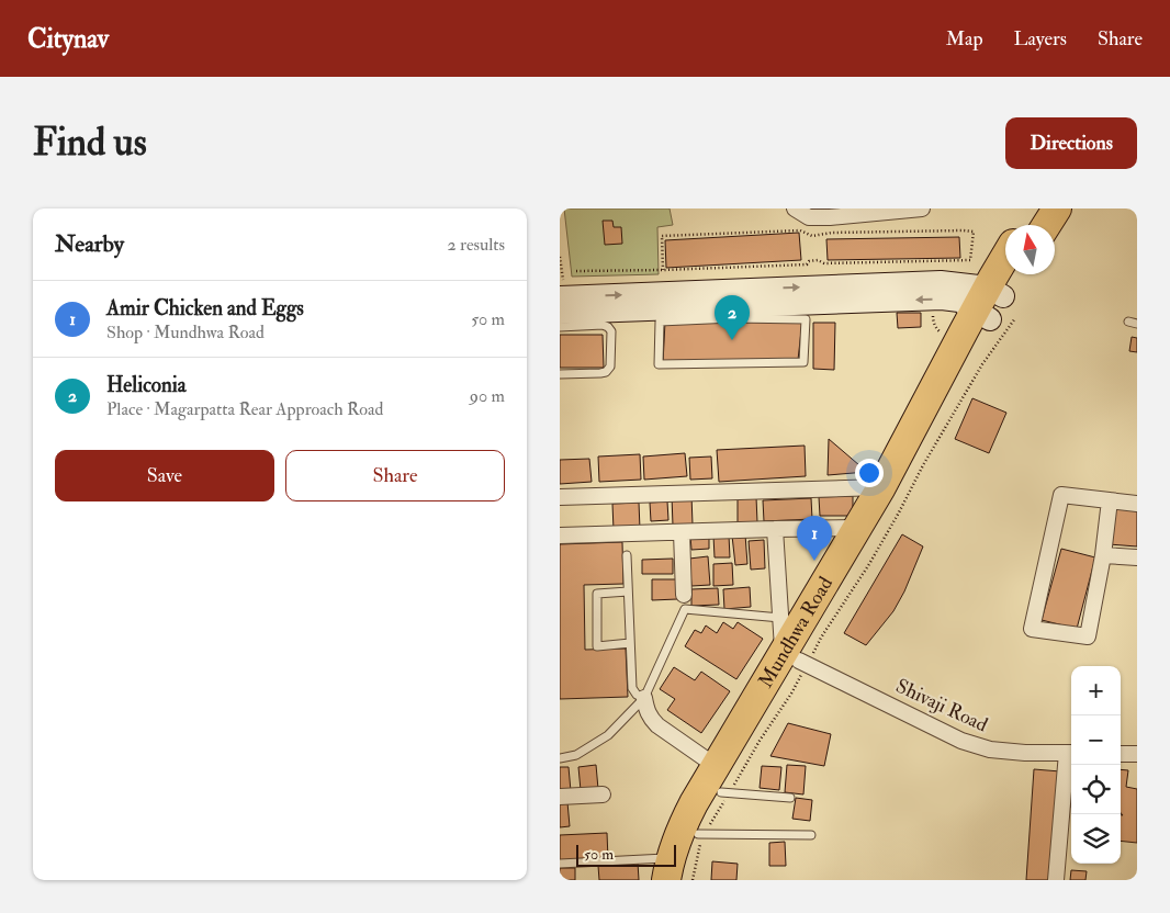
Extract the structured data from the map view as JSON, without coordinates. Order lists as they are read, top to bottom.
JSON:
{
  "streets": {
    "highway": ["Mundhwa Road"],
    "street": ["Shivaji Road"]
  },
  "crossings": [
    ["Mundhwa Road", "Shivaji Road"]
  ],
  "scale_bar": "50 m",
  "north": "top",
  "page": {
    "header": "Citynav",
    "nav": ["Map", "Layers", "Share"],
    "buttons": [
      "Directions",
      ["Save", "Share"]
    ],
    "title": "Find us",
    "heading": ["Nearby", "2 results"],
    "list": [
      {
        "mark": "1",
        "name": "Amir Chicken and Eggs",
        "note": "Shop · Mundhwa Road",
        "value": "50 m"
      },
      {
        "mark": "2",
        "name": "Heliconia",
        "note": "Place · Magarpatta Rear Approach Road",
        "value": "90 m"
      }
    ],
    "pins": ["2", "1"],
    "map_buttons": ["+", "−"],
    "scale": "50 m"
  }
}
